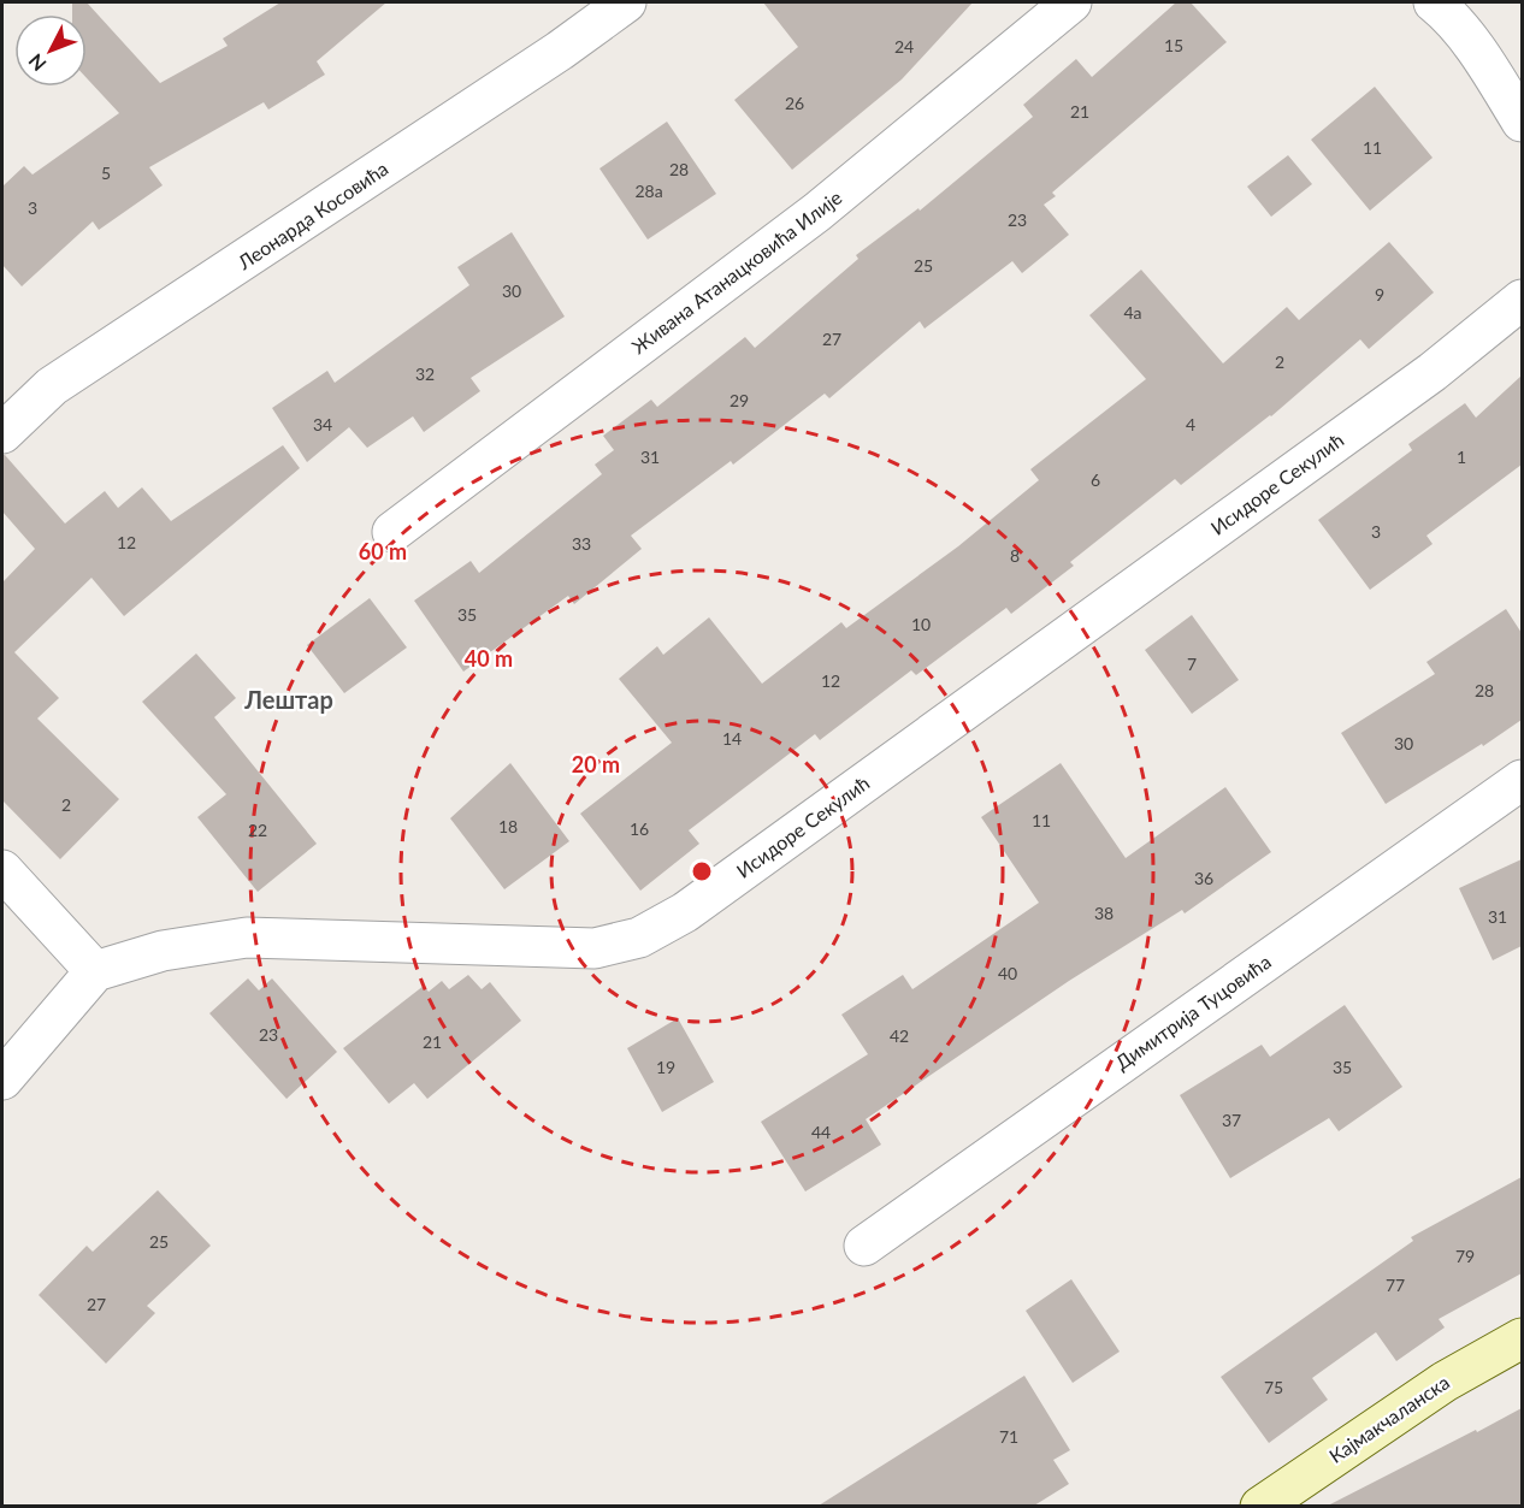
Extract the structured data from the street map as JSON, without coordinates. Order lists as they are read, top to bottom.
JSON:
{
  "streets": {
    "street": [
      "Леонарда Косовића",
      "Живана Атанацковића Илије",
      "Исидоре Секулић",
      "Димитрија Туцовића",
      "Кајмакчаланска"
    ]
  },
  "districts": ["Лештар"],
  "house_numbers": [
    "15",
    "24",
    "26",
    "21",
    "11",
    "28",
    "5",
    "28a",
    "3",
    "23",
    "25",
    "30",
    "9",
    "4a",
    "27",
    "2",
    "32",
    "29",
    "34",
    "4",
    "31",
    "1",
    "6",
    "3",
    "12",
    "33",
    "8",
    "35",
    "10",
    "7",
    "12",
    "28",
    "14",
    "30",
    "2",
    "11",
    "18",
    "16",
    "22",
    "36",
    "38",
    "31",
    "40",
    "23",
    "42",
    "21",
    "19",
    "35",
    "37",
    "44",
    "25",
    "79",
    "77",
    "27",
    "75",
    "71"
  ],
  "north": "bottom left",
  "rings": ["60 m", "40 m", "20 m"]
}
